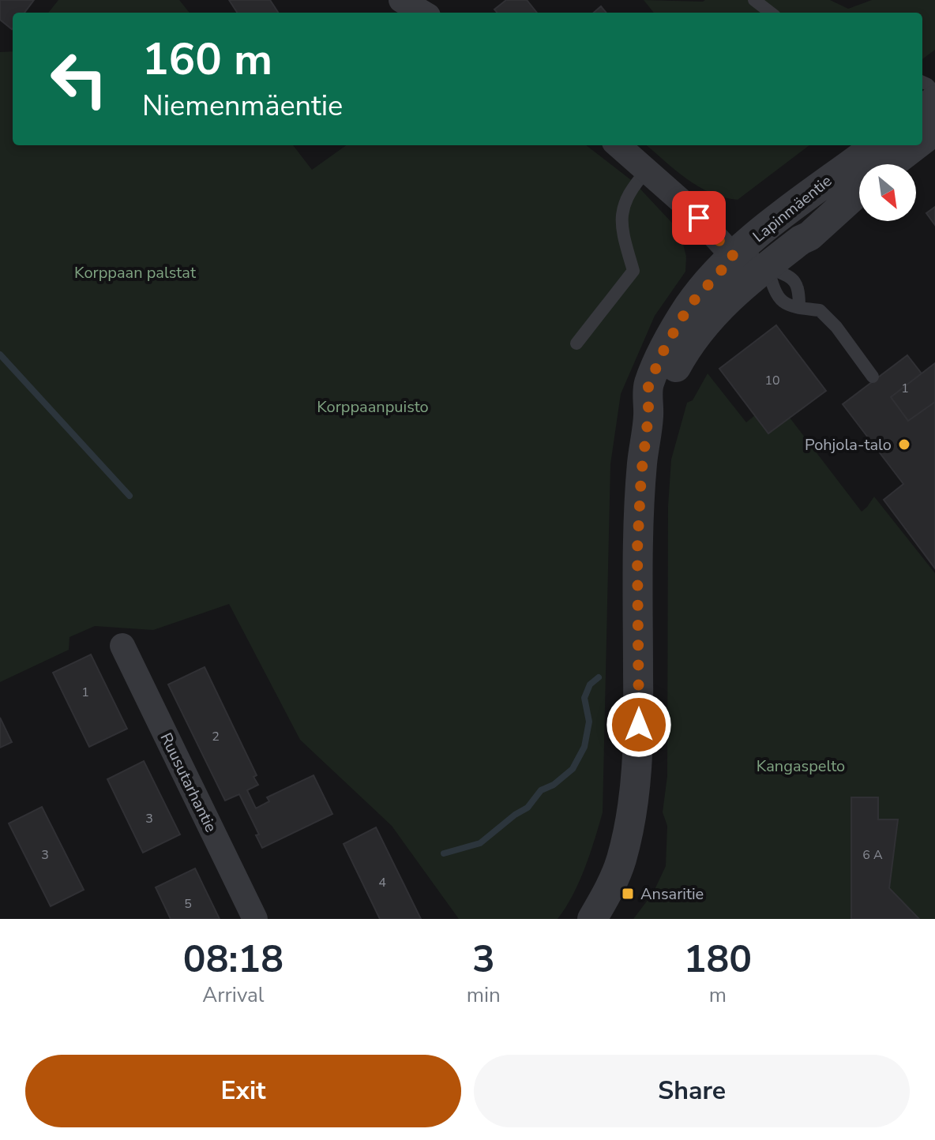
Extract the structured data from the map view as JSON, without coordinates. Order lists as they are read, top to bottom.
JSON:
{
  "streets": {
    "street": ["Lapinmäentie", "Ruusutarhantie"]
  },
  "parks": ["Korppaan palstat", "Korppaanpuisto", "Kangaspelto"],
  "places": {
    "other": ["Pohjola-talo"],
    "transit": ["Ansaritie"]
  },
  "house_numbers": [
    "10",
    "1",
    "1",
    "2",
    "3",
    "3",
    "6 A",
    "4",
    "5"
  ],
  "north": "bottom right",
  "page": {
    "turn": ["160 m", "Niemenmäentie"],
    "eta": [
      "08:18",
      "Arrival",
      "3",
      "min",
      "180",
      "m"
    ],
    "buttons": ["Exit", "Share"]
  }
}
